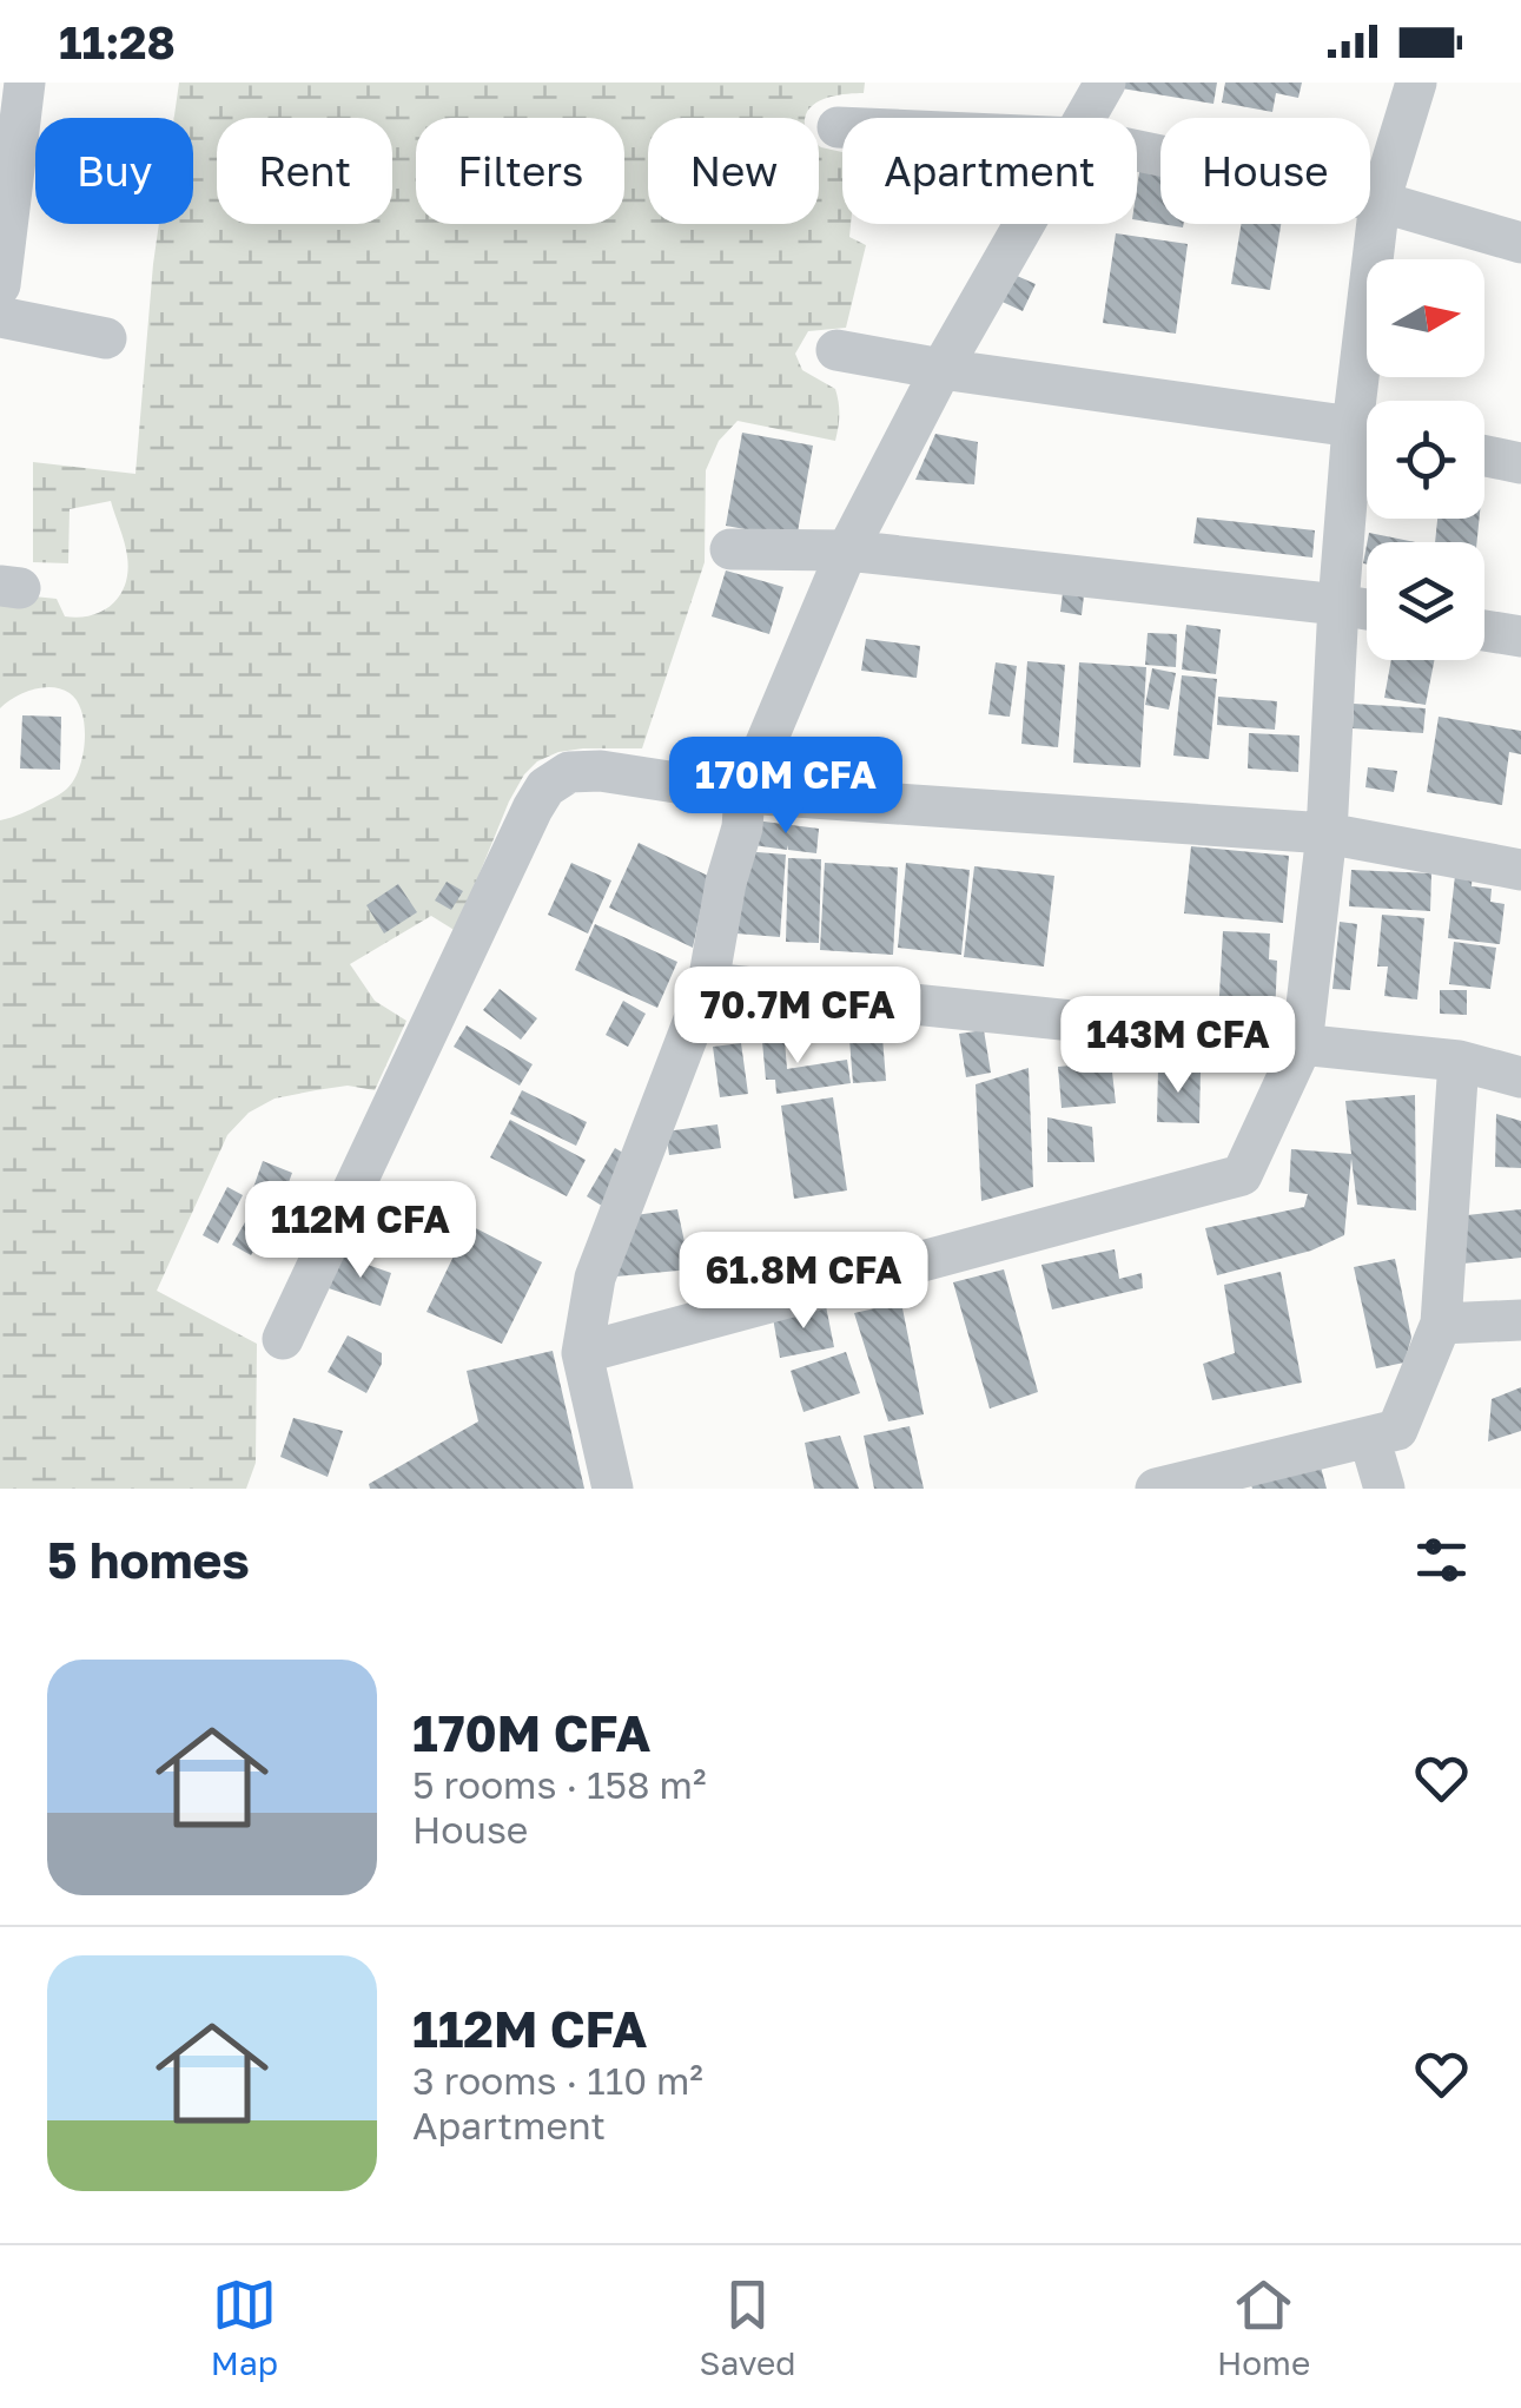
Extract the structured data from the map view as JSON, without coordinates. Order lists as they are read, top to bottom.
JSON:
{
  "north": "right",
  "page": {
    "status": "11:28",
    "chip": [
      "Buy",
      "Rent",
      "Filters",
      "New",
      "Apartment",
      "House"
    ],
    "price": [
      "170M CFA",
      "70.7M CFA",
      "143M CFA",
      "112M CFA",
      "61.8M CFA"
    ],
    "heading": "5 homes",
    "list": [
      {
        "name": "170M CFA",
        "note": "5 rooms · 158 m² · House"
      },
      {
        "name": "112M CFA",
        "note": "3 rooms · 110 m² · Apartment"
      }
    ],
    "tabs": ["Map", "Saved", "Home"]
  }
}
